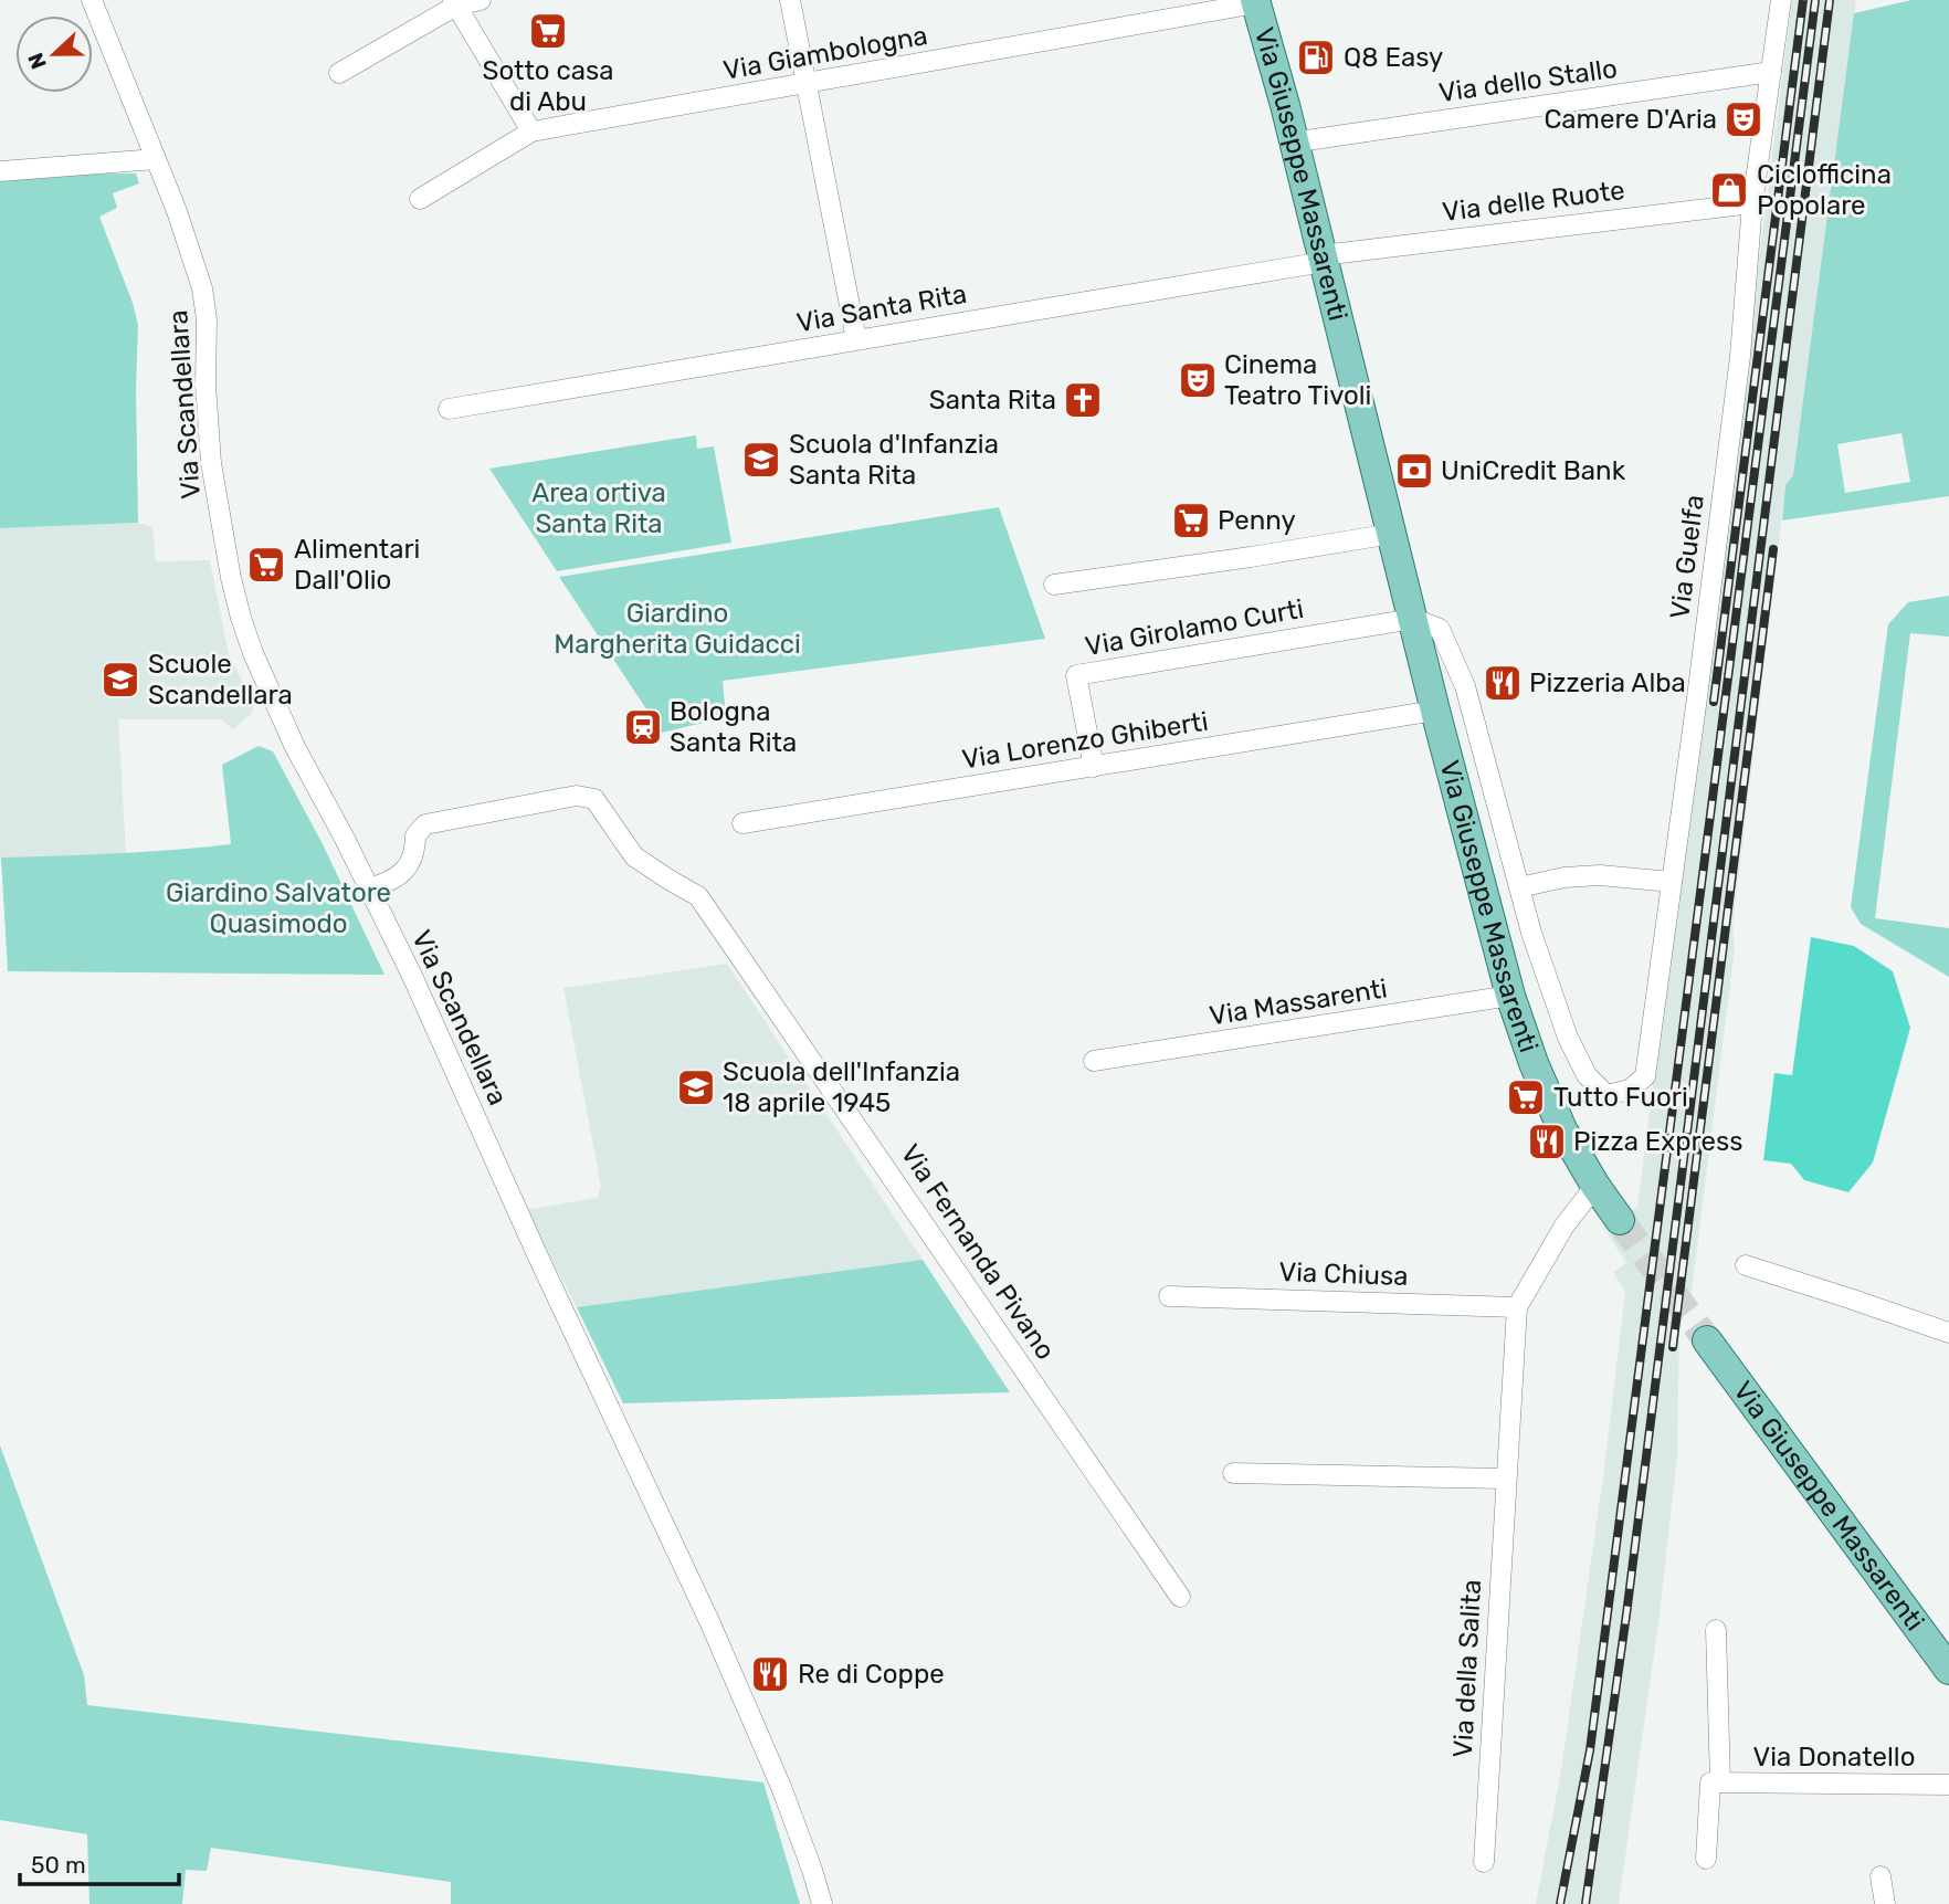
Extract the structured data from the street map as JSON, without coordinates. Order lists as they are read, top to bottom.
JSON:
{
  "streets": {
    "main road": ["Via Giuseppe Massarenti"],
    "street": [
      "Via Giambologna",
      "Via dello Stallo",
      "Via delle Ruote",
      "Via Santa Rita",
      "Via Scandellara",
      "Via Guelfa",
      "Via Girolamo Curti",
      "Via Lorenzo Ghiberti",
      "Via Massarenti",
      "Via Fernanda Pivano",
      "Via Chiusa",
      "Via della Salita",
      "Via Donatello"
    ]
  },
  "crossings": [
    ["Via Giambologna", "Via Giuseppe Massarenti"],
    ["Via dello Stallo", "Via Giuseppe Massarenti"],
    ["Via dello Stallo", "Via Guelfa"],
    ["Via Giuseppe Massarenti", "Via delle Ruote"],
    ["Via Giuseppe Massarenti", "Via Santa Rita"],
    ["Via Giuseppe Massarenti", "Via Guelfa"],
    ["Via Giuseppe Massarenti", "Via Girolamo Curti"],
    ["Via Giuseppe Massarenti", "Via Lorenzo Ghiberti"],
    ["Via Giuseppe Massarenti", "Via Massarenti"],
    ["Via Giuseppe Massarenti", "Via della Salita"],
    ["Via delle Ruote", "Via Santa Rita"],
    ["Via delle Ruote", "Via Guelfa"],
    ["Via Scandellara", "Via Fernanda Pivano"],
    ["Via Girolamo Curti", "Via Lorenzo Ghiberti"],
    ["Via Chiusa", "Via della Salita"]
  ],
  "parks": ["Area ortiva Santa Rita", "Giardino Margherita Guidacci", "Giardino Salvatore Quasimodo"],
  "places": {
    "supermarket": [
      "Sotto casa di Abu",
      "Penny",
      "Alimentari Dall'Olio",
      "Tutto Fuori"
    ],
    "fuel station": ["Q8 Easy"],
    "theatre": ["Camere D'Aria", "Cinema Teatro Tivoli"],
    "shop": ["Ciclofficina Popolare"],
    "church": ["Santa Rita"],
    "school or university": ["Scuola d'Infanzia Santa Rita", "Scuole Scandellara", "Scuola dell'Infanzia 18 aprile 1945"],
    "bank": ["UniCredit Bank"],
    "restaurant": ["Pizzeria Alba", "Pizza Express", "Re di Coppe"],
    "station": ["Bologna Santa Rita"]
  },
  "scale_bar": "50 m",
  "north": "left"
}
